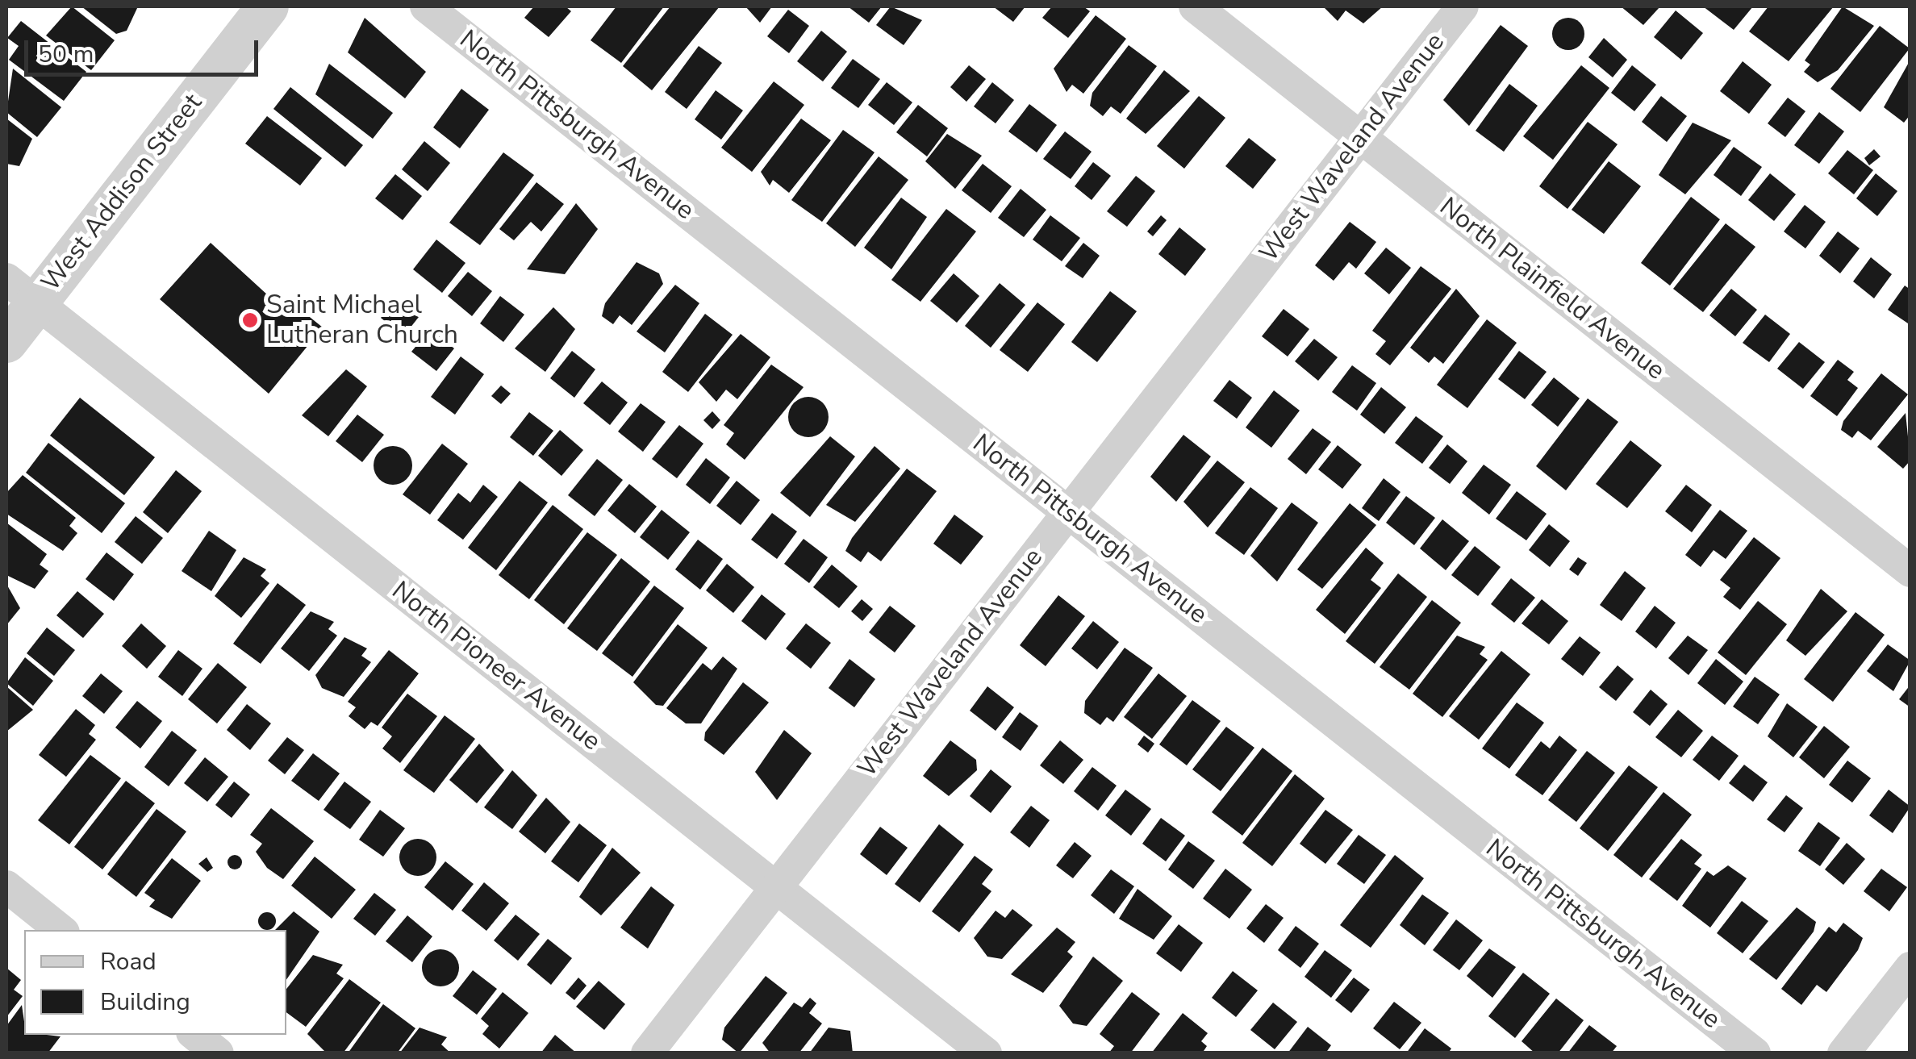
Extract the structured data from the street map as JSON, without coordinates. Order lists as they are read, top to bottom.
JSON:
{
  "streets": {
    "street": [
      "North Pittsburgh Avenue",
      "West Waveland Avenue",
      "West Addison Street",
      "North Plainfield Avenue",
      "North Pioneer Avenue"
    ]
  },
  "crossings": [
    ["North Pittsburgh Avenue", "West Waveland Avenue"],
    ["West Waveland Avenue", "North Plainfield Avenue"],
    ["West Waveland Avenue", "North Pioneer Avenue"],
    ["West Addison Street", "North Pioneer Avenue"]
  ],
  "places": ["Saint Michael Lutheran Church"],
  "legend": ["Road", "Building"],
  "scale_bar": "50 m"
}
